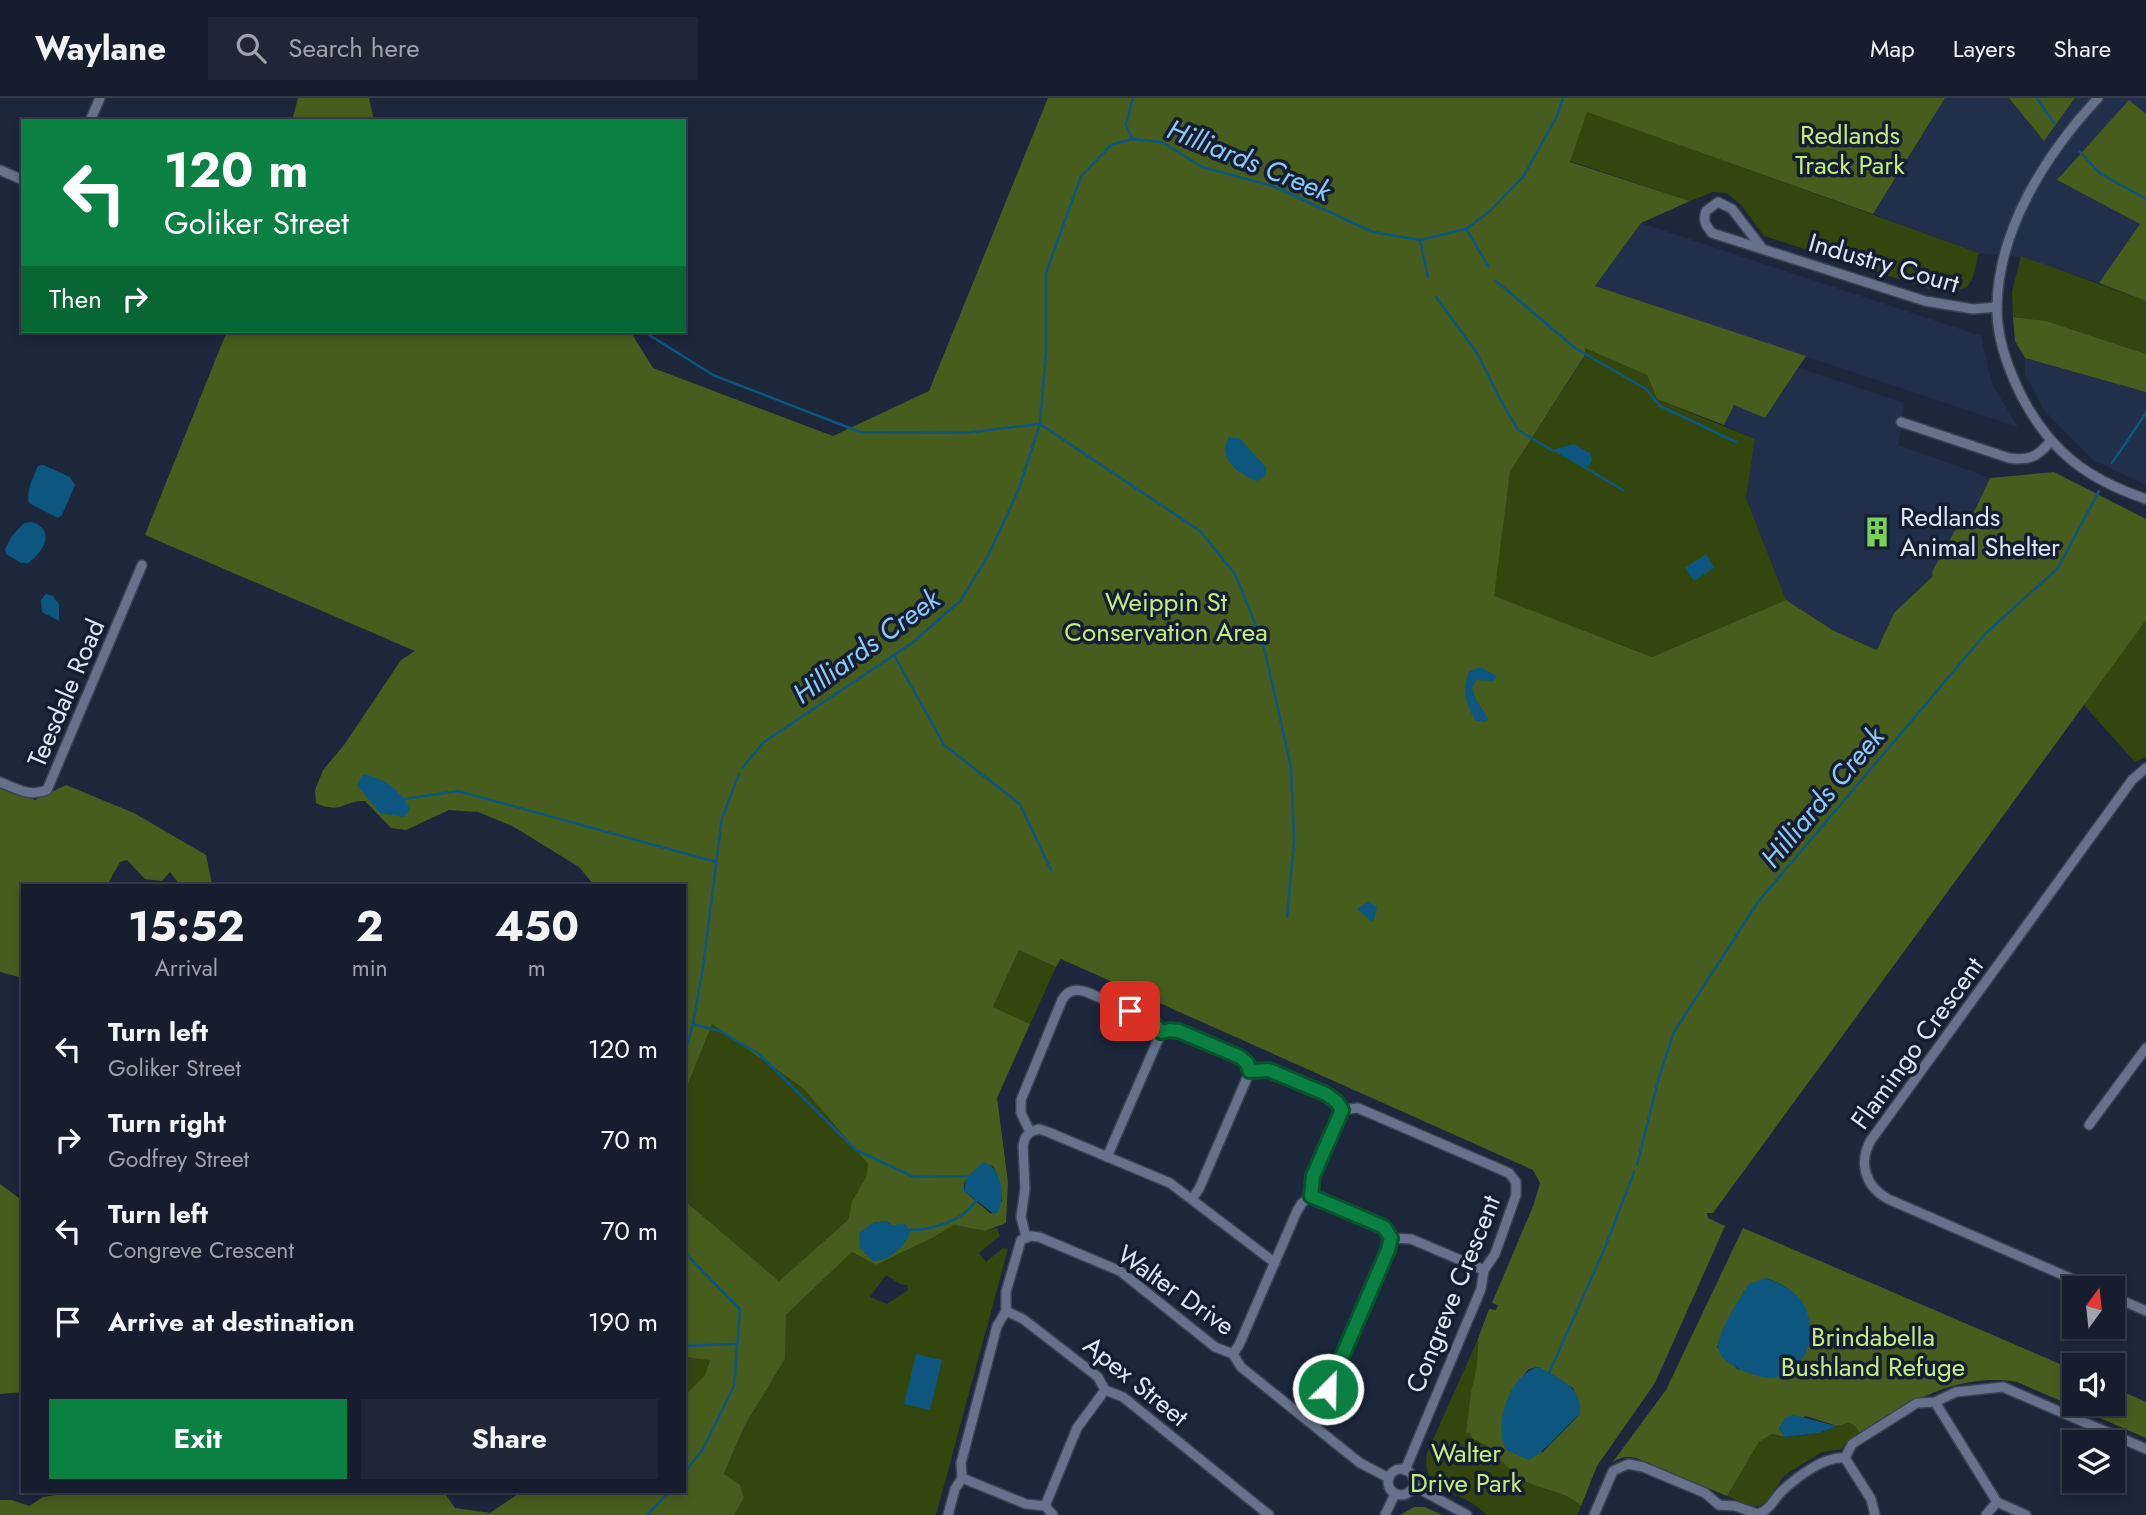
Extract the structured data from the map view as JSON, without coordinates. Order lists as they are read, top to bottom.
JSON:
{
  "streets": {
    "street": [
      "Industry Court",
      "Teesdale Road",
      "Flamingo Crescent",
      "Walter Drive",
      "Congreve Crescent",
      "Apex Street"
    ]
  },
  "crossings": [
    ["Walter Drive", "Congreve Crescent"]
  ],
  "water": ["Hilliards Creek"],
  "parks": [
    "Redlands Track Park",
    "Weippin St Conservation Area",
    "Brindabella Bushland Refuge",
    "Walter Drive Park"
  ],
  "places": {
    "building": ["Redlands Animal Shelter"]
  },
  "north": "top",
  "page": {
    "header": "Waylane",
    "search": "Search here",
    "nav": ["Map", "Layers", "Share"],
    "turn": ["120 m", "Goliker Street"],
    "then": "Then",
    "eta": [
      "15:52",
      "Arrival",
      "2",
      "min",
      "450",
      "m"
    ],
    "list": [
      {
        "name": "Turn left",
        "note": "Goliker Street",
        "value": "120 m"
      },
      {
        "name": "Turn right",
        "note": "Godfrey Street",
        "value": "70 m"
      },
      {
        "name": "Turn left",
        "note": "Congreve Crescent",
        "value": "70 m"
      },
      {
        "name": "Arrive at destination",
        "value": "190 m"
      }
    ],
    "buttons": ["Exit", "Share"]
  }
}
